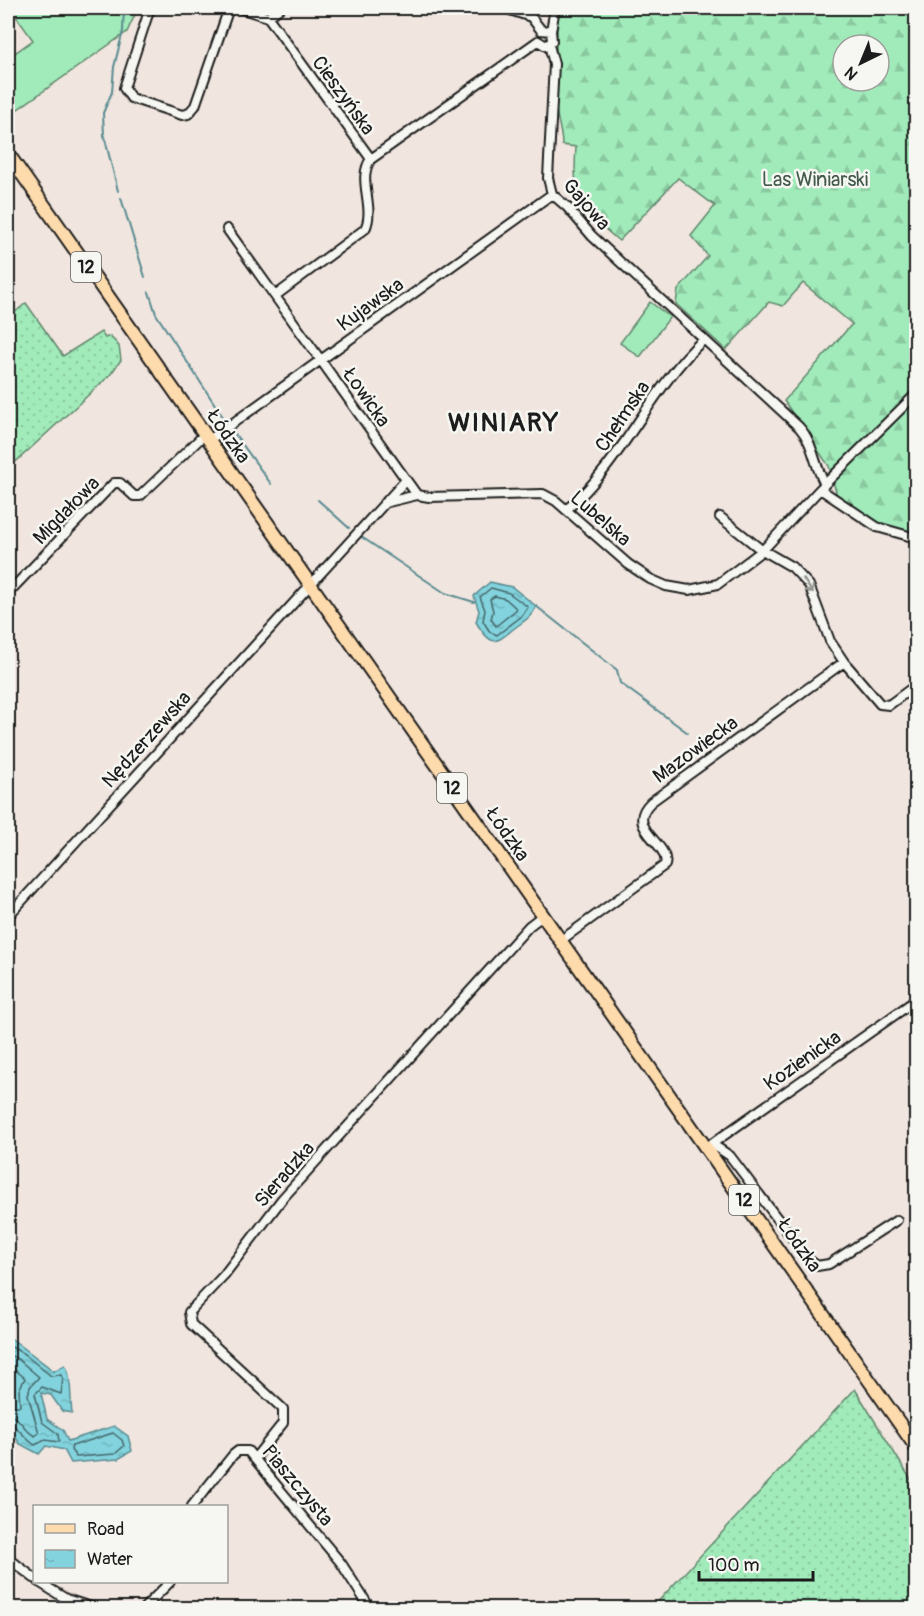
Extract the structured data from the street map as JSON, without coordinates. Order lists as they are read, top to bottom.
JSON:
{
  "streets": {
    "main road": ["12", "Łódzka"],
    "street": [
      "Cieszyńska",
      "Gajowa",
      "Kujawska",
      "Łowicka",
      "Chełmska",
      "Migdałowa",
      "Lubelska",
      "Nędzerzewska",
      "Mazowiecka",
      "Kozienicka",
      "Sieradzka",
      "Piaszczysta"
    ]
  },
  "crossings": [
    ["Cieszyńska", "Łowicka"],
    ["Gajowa", "Kujawska"],
    ["Gajowa", "Chełmska"],
    ["Kujawska", "Łowicka"],
    ["Kujawska", "Łódzka"],
    ["Kujawska", "Migdałowa"],
    ["Łowicka", "Lubelska"],
    ["Chełmska", "Lubelska"],
    ["Łódzka", "Migdałowa"],
    ["Łódzka", "Nędzerzewska"],
    ["Łódzka", "Mazowiecka"],
    ["Łódzka", "Kozienicka"],
    ["Łódzka", "Sieradzka"],
    ["Sieradzka", "Piaszczysta"]
  ],
  "districts": ["WINIARY"],
  "parks": ["Las Winiarski"],
  "legend": ["Road", "Water"],
  "scale_bar": "100 m",
  "north": "bottom left"
}
